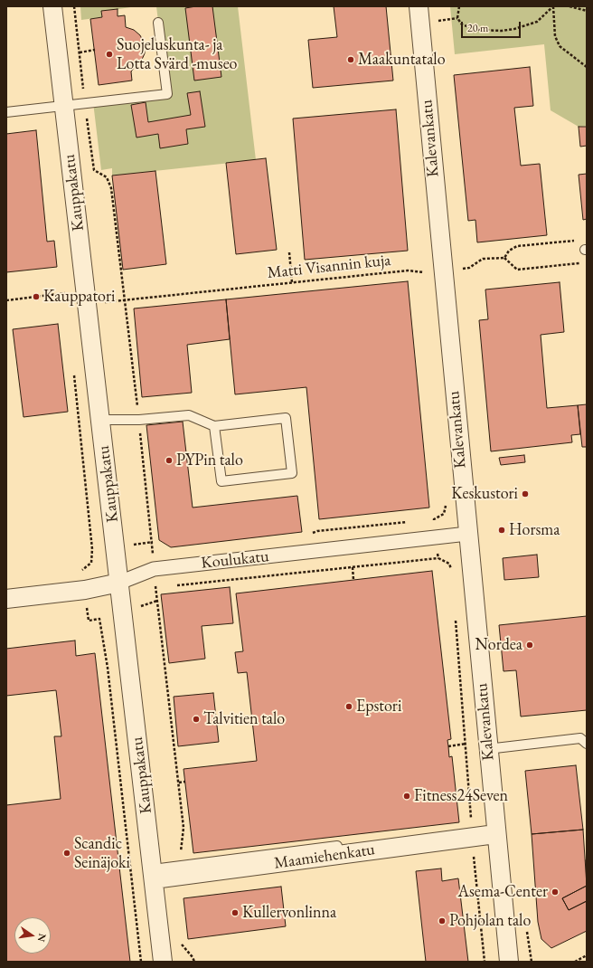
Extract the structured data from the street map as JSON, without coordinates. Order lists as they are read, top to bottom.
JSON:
{
  "streets": {
    "street": [
      "Kalevankatu",
      "Kauppakatu",
      "Koulukatu",
      "Maamiehenkatu"
    ],
    "path": ["Matti Visannin kuja"]
  },
  "crossings": [
    ["Kalevankatu", "Matti Visannin kuja"],
    ["Kalevankatu", "Koulukatu"],
    ["Kalevankatu", "Maamiehenkatu"],
    ["Kauppakatu", "Matti Visannin kuja"],
    ["Kauppakatu", "Koulukatu"],
    ["Kauppakatu", "Maamiehenkatu"]
  ],
  "places": [
    "Suojeluskunta- ja Lotta Svärd -museo",
    "Maakuntatalo",
    "Kauppatori",
    "PYPin talo",
    "Keskustori",
    "Horsma",
    "Nordea",
    "Epstori",
    "Talvitien talo",
    "Fitness24Seven",
    "Scandic Seinäjoki",
    "Asema-Center",
    "Kullervonlinna",
    "Pohjolan talo"
  ],
  "scale_bar": "20 m",
  "north": "right"
}
